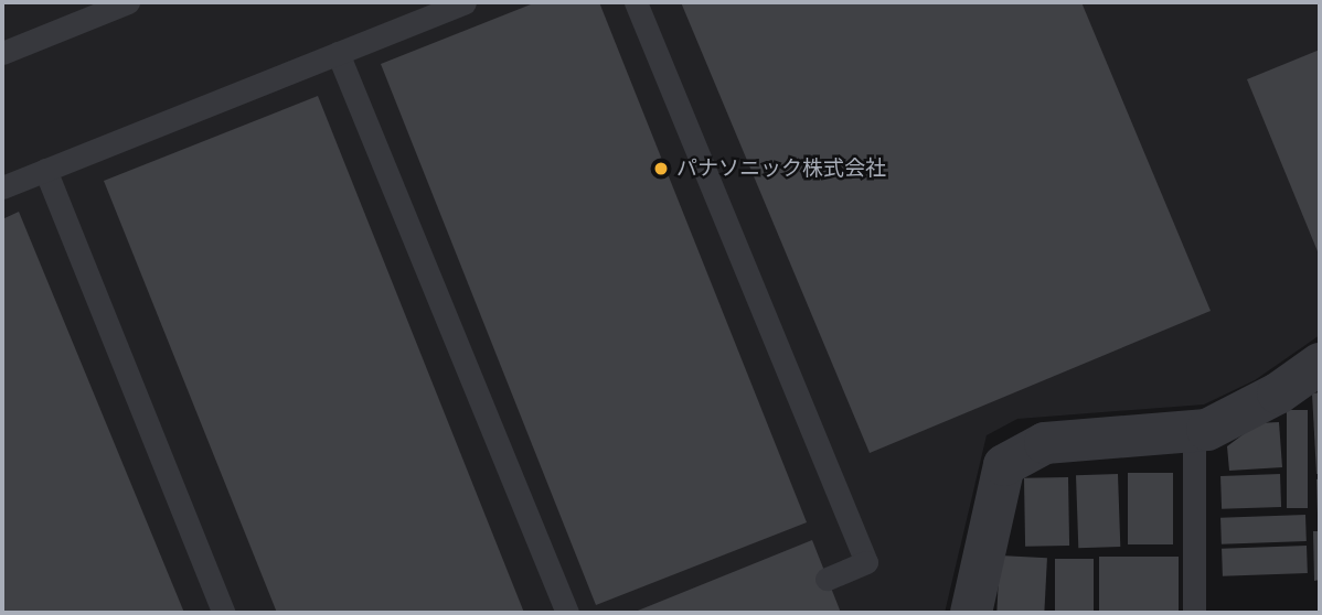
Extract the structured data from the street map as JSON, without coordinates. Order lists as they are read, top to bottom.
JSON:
{
  "places": ["パナソニック株式会社"]
}
